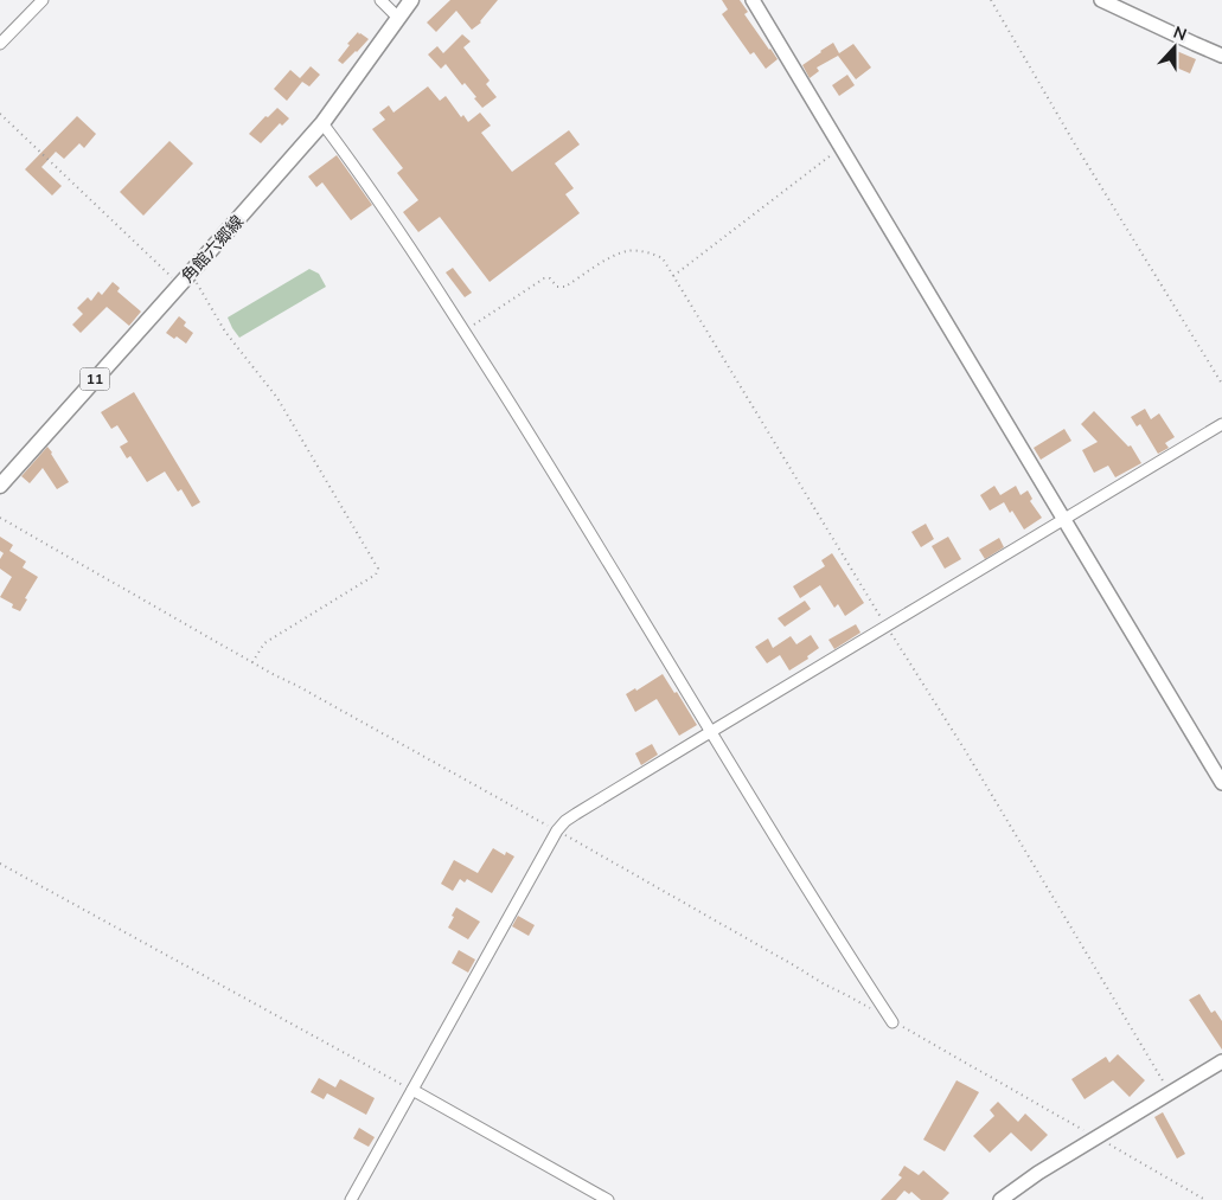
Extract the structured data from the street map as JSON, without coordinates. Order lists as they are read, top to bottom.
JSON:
{
  "streets": {
    "main road": ["角館六郷線", "11"]
  },
  "north": "top"
}
